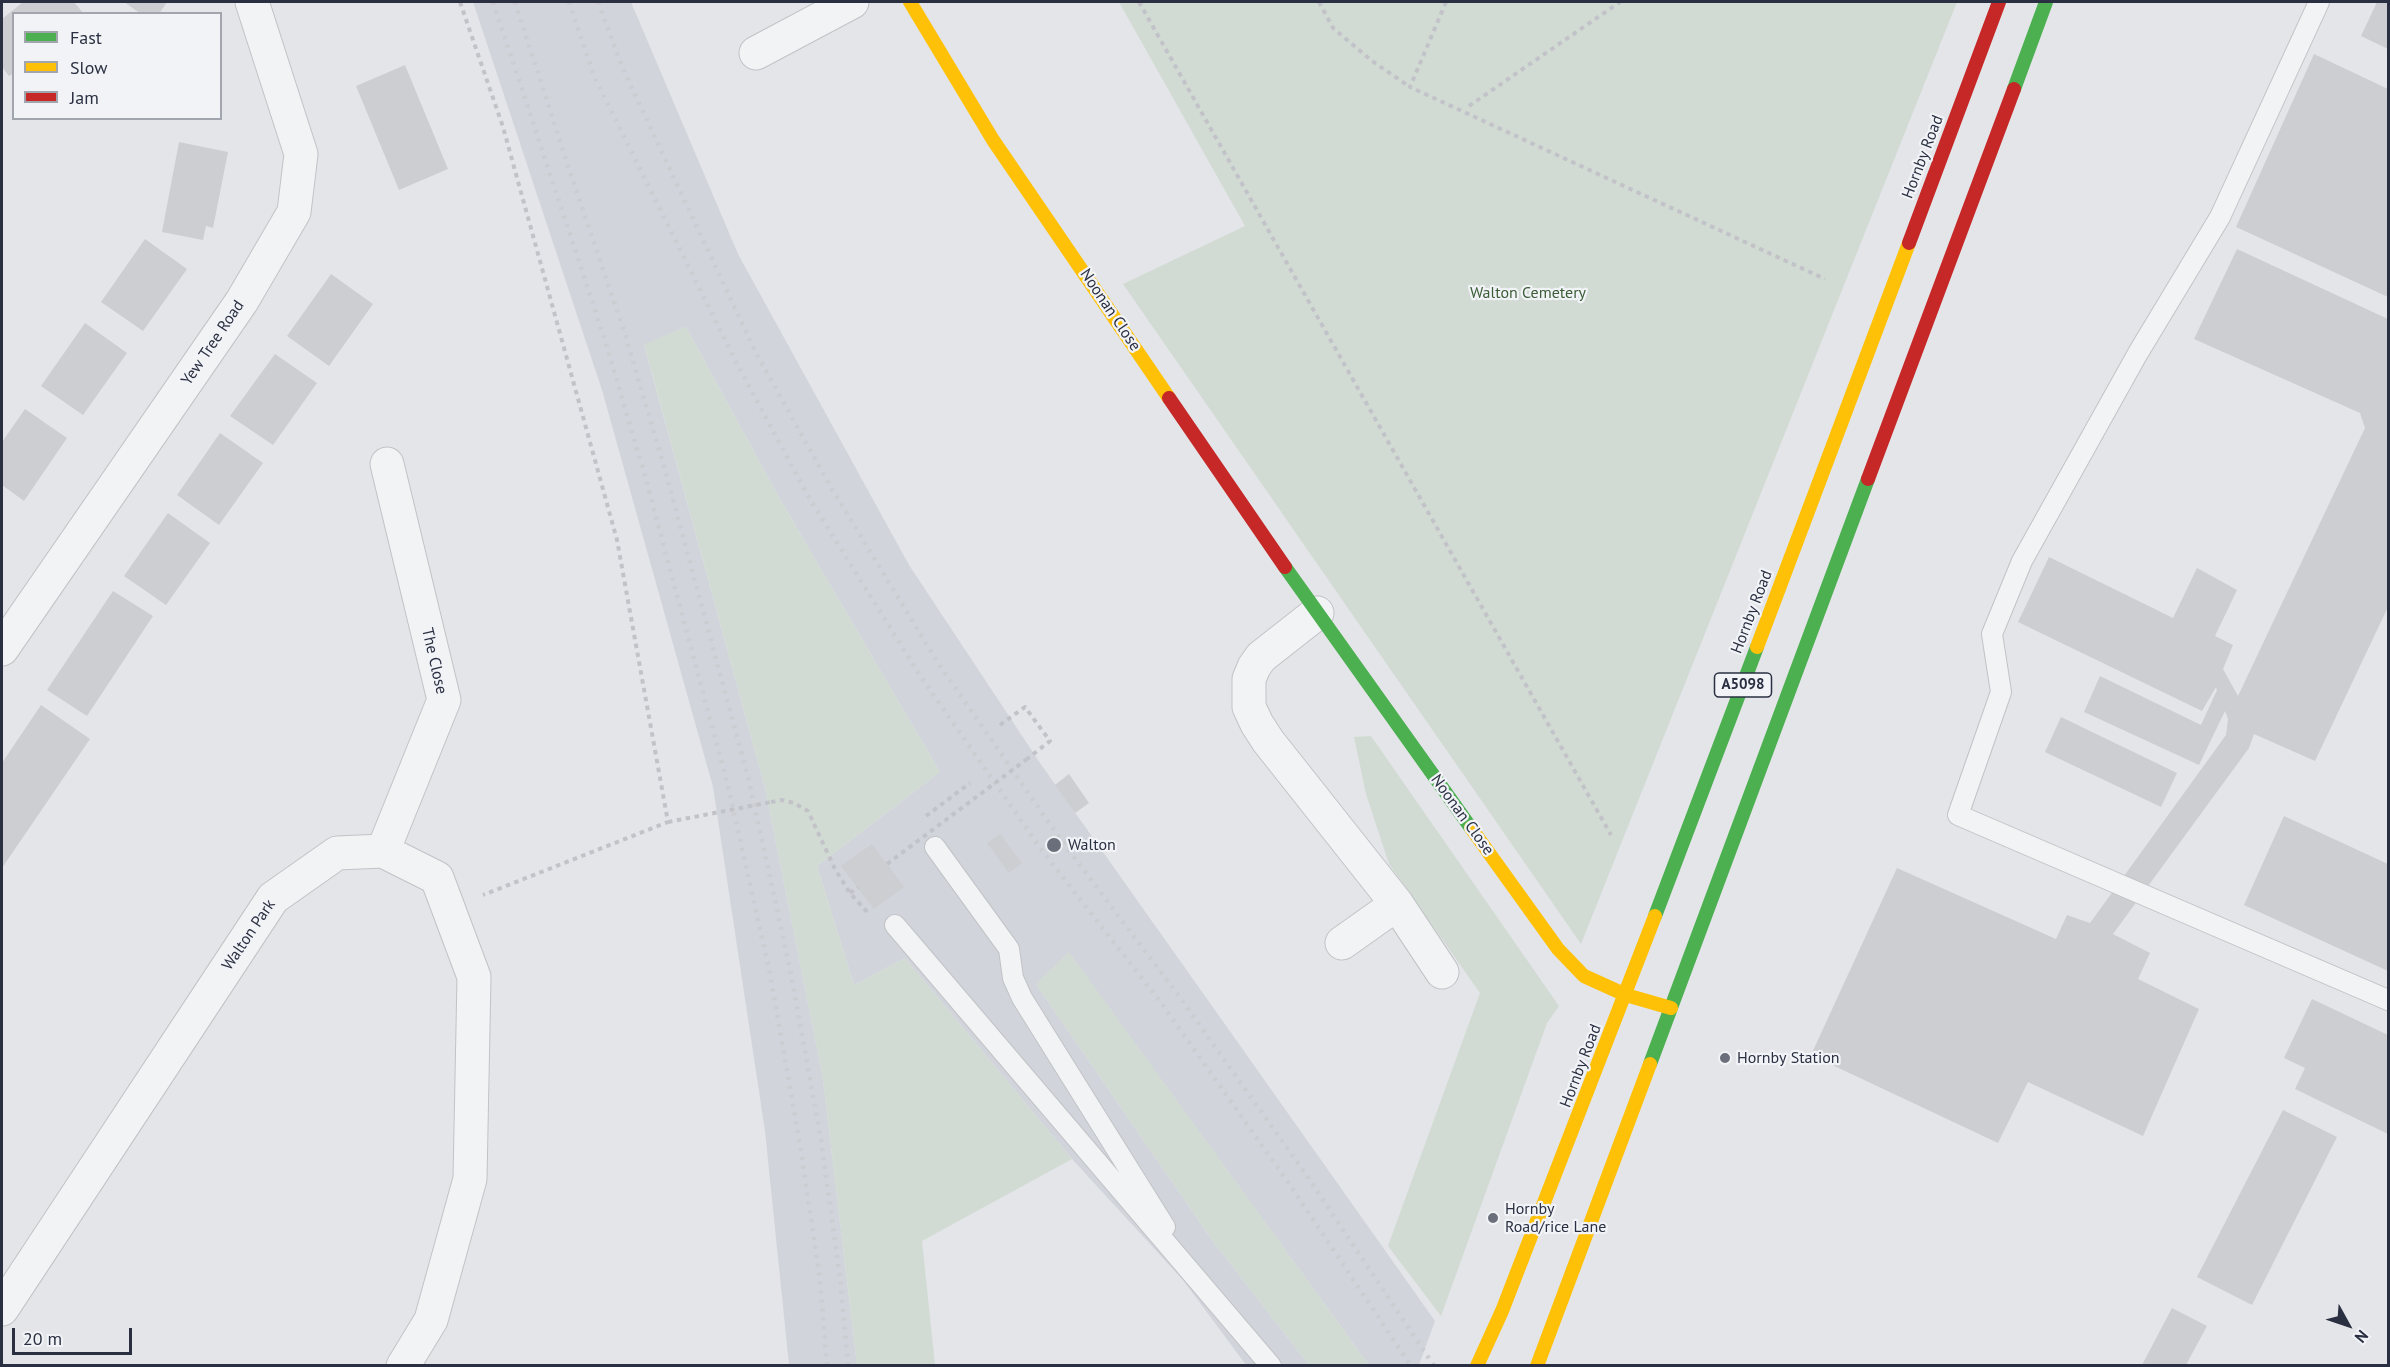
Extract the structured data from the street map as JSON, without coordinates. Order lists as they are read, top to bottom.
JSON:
{
  "streets": {
    "main road": ["Hornby Road", "Noonan Close", "A5098"],
    "street": ["Yew Tree Road", "The Close", "Walton Park"]
  },
  "crossings": [
    ["Hornby Road", "Noonan Close"],
    ["Noonan Close", "A5098"],
    ["The Close", "Walton Park"]
  ],
  "parks": ["Walton Cemetery"],
  "places": ["Walton", "Hornby Station", "Hornby Road/rice Lane"],
  "legend": ["Fast", "Slow", "Jam"],
  "scale_bar": "20 m",
  "north": "bottom right"
}
